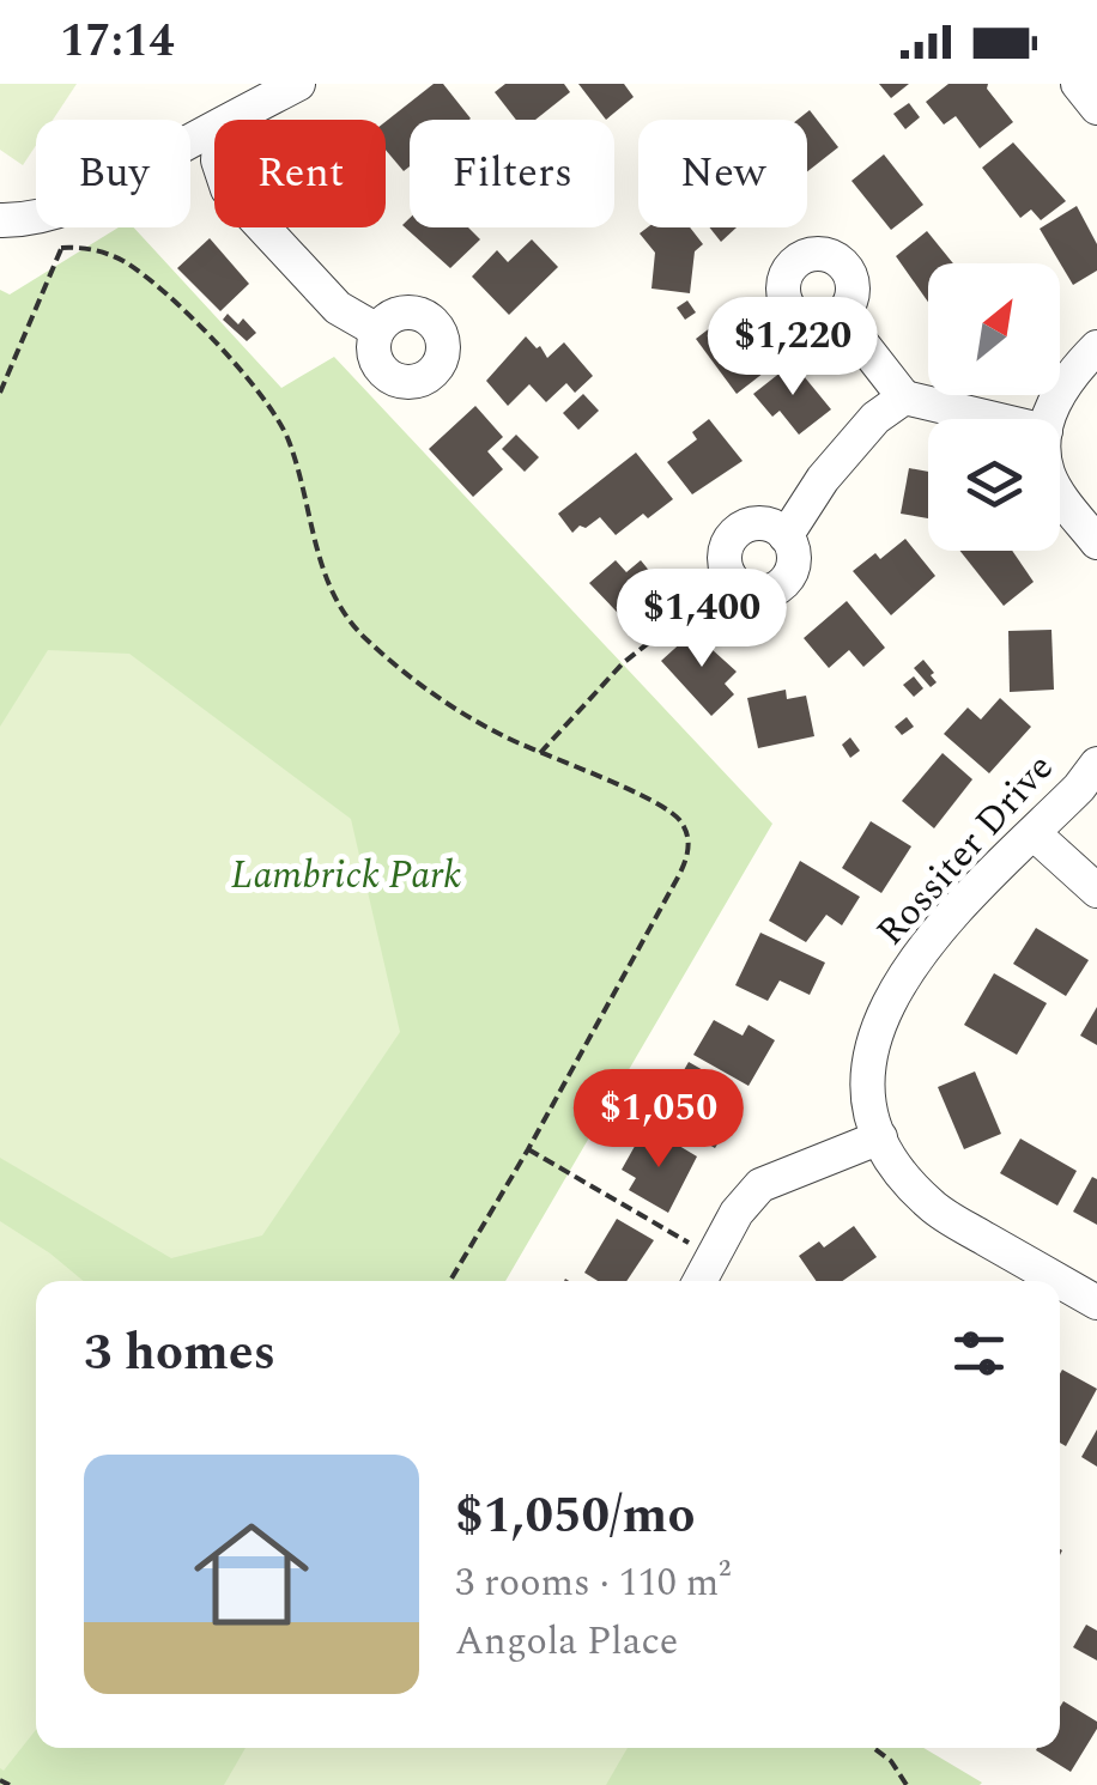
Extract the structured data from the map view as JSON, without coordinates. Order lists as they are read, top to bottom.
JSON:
{
  "streets": {
    "street": ["Rossiter Drive"]
  },
  "parks": ["Lambrick Park"],
  "north": "top right",
  "page": {
    "status": "17:14",
    "chip": [
      "Buy",
      "Rent",
      "Filters",
      "New"
    ],
    "price": ["$1,220", "$1,400", "$1,050"],
    "heading": "3 homes",
    "list": [
      {
        "name": "$1,050/mo",
        "note": "3 rooms · 110 m² · Angola Place"
      }
    ]
  }
}
